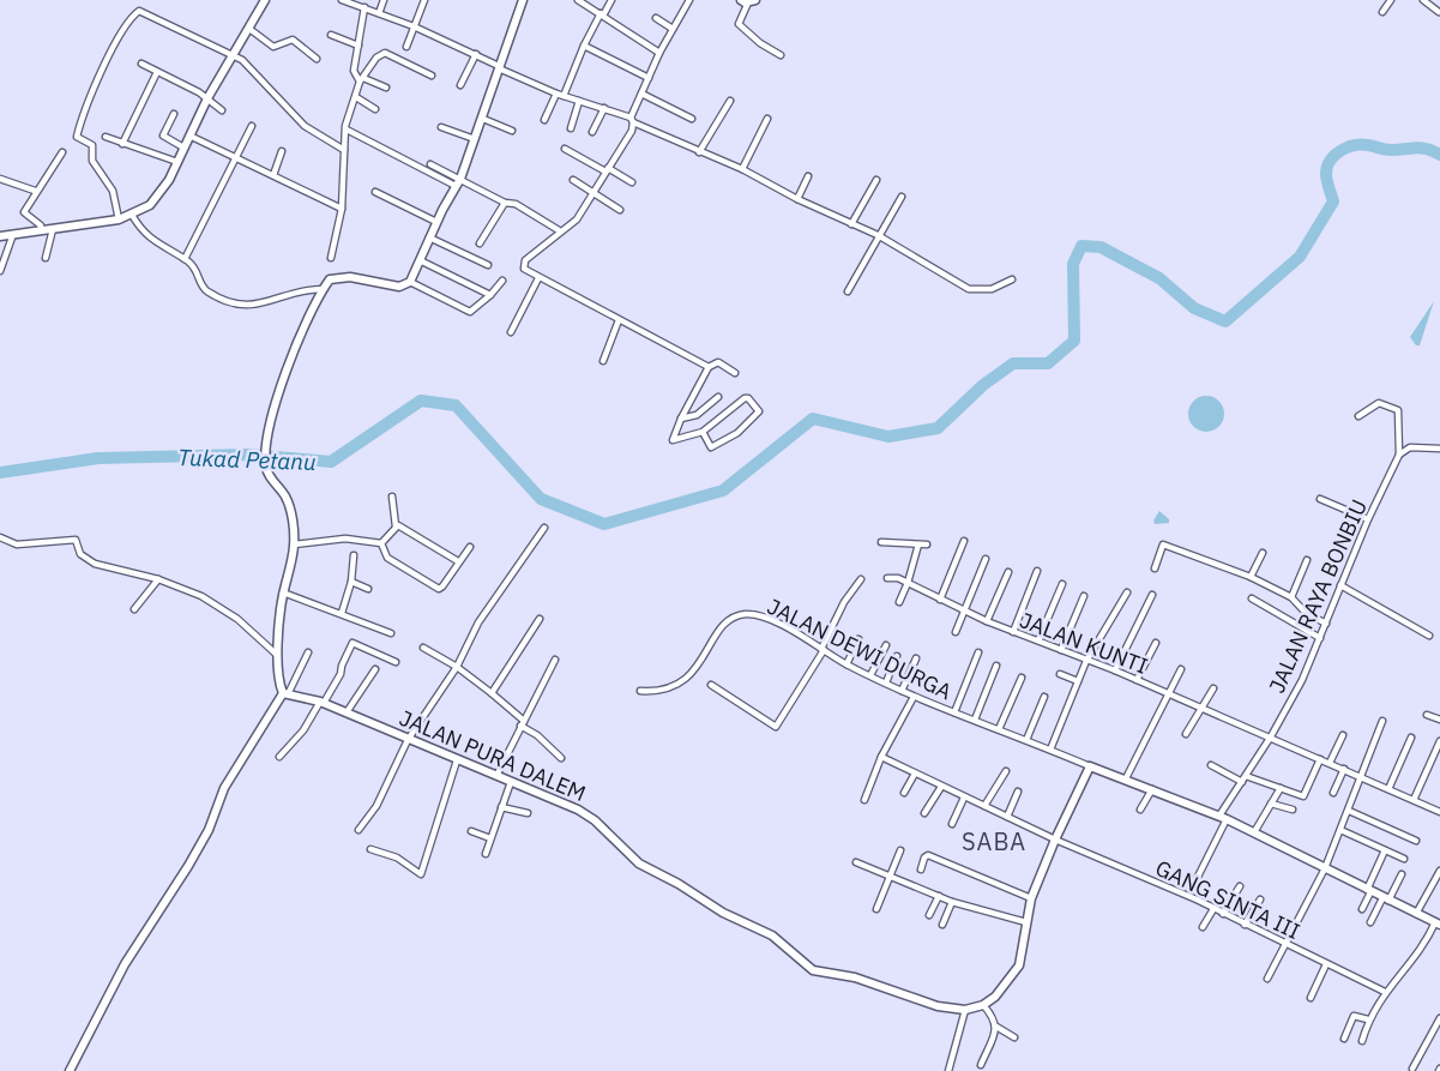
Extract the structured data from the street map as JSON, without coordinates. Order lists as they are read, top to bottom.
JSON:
{
  "streets": {
    "street": [
      "JALAN RAYA BONBIU",
      "JALAN KUNTI",
      "JALAN DEWI DURGA",
      "JALAN PURA DALEM",
      "GANG SINTA III"
    ]
  },
  "crossings": [
    ["JALAN RAYA BONBIU", "JALAN KUNTI"],
    ["JALAN DEWI DURGA", "JALAN PURA DALEM"],
    ["JALAN PURA DALEM", "GANG SINTA III"]
  ],
  "districts": ["SABA"],
  "water": ["Tukad Petanu"]
}
